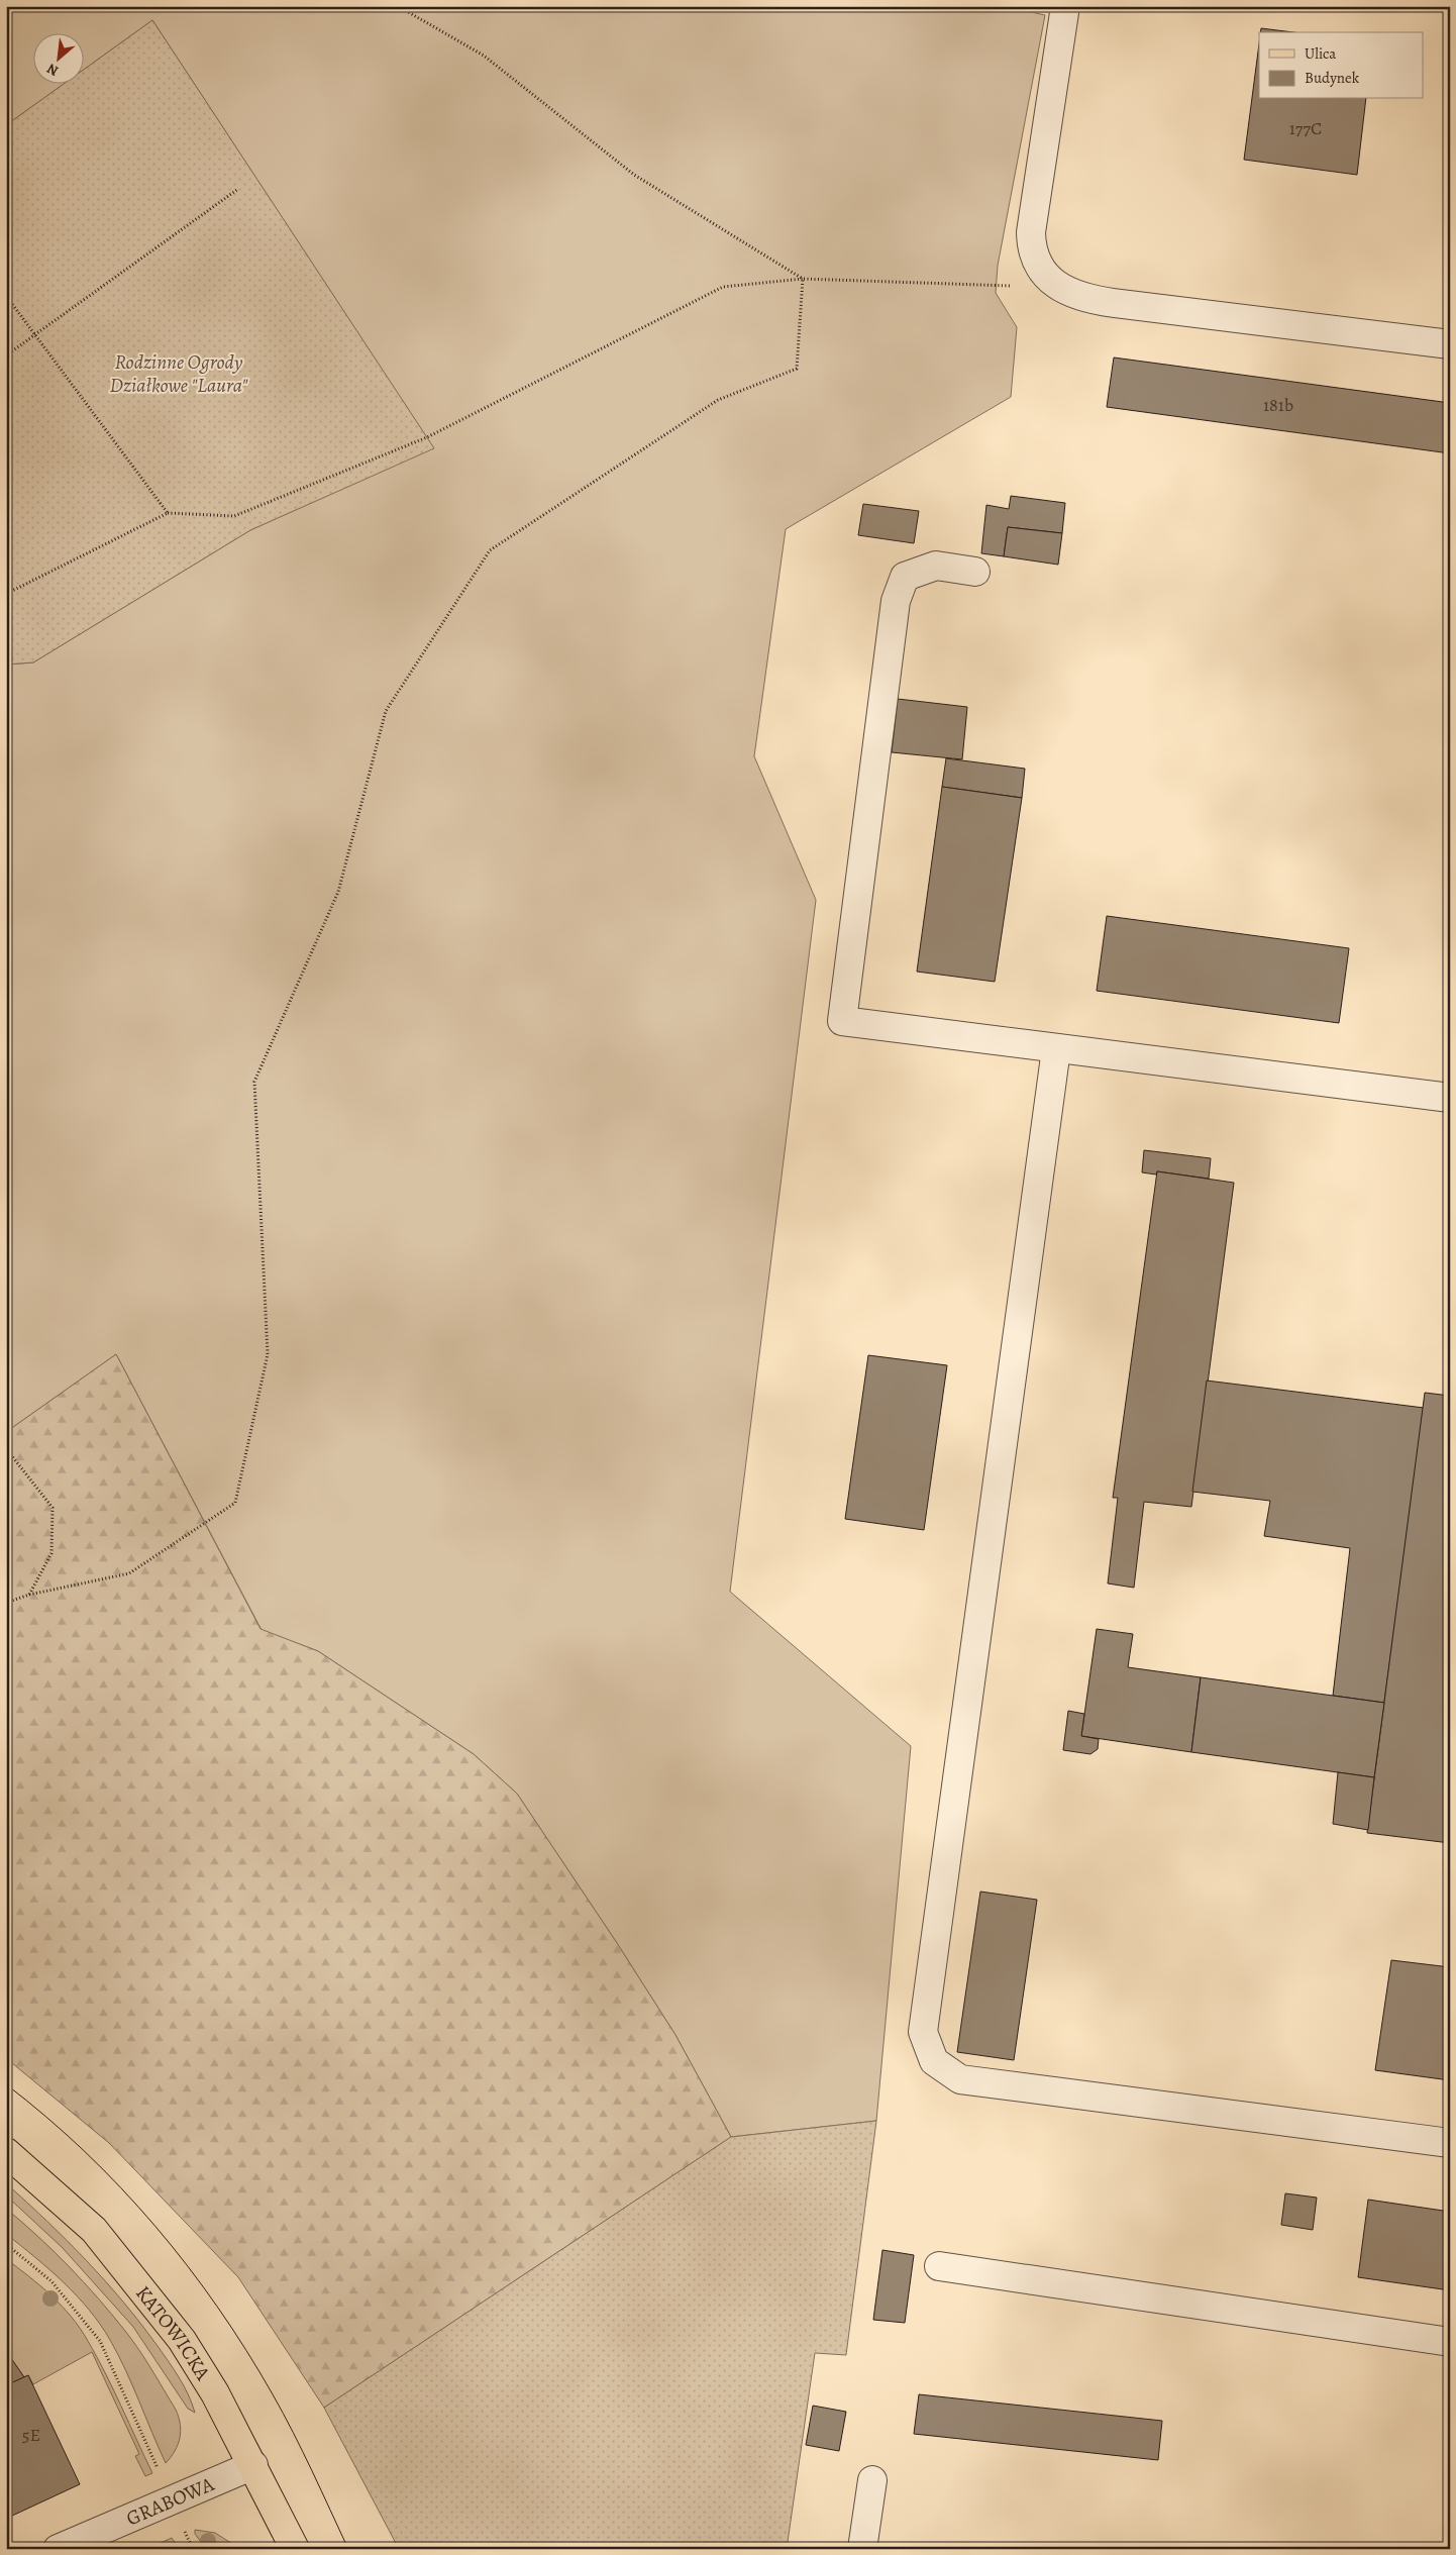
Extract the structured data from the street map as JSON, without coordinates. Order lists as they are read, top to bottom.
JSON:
{
  "streets": {
    "main road": ["KATOWICKA"],
    "street": ["GRABOWA"]
  },
  "crossings": [
    ["KATOWICKA", "GRABOWA"]
  ],
  "parks": ["Rodzinne Ogrody Działkowe \"Laura\""],
  "house_numbers": ["177C", "181b", "5E"],
  "legend": ["Ulica", "Budynek"],
  "north": "bottom left"
}
